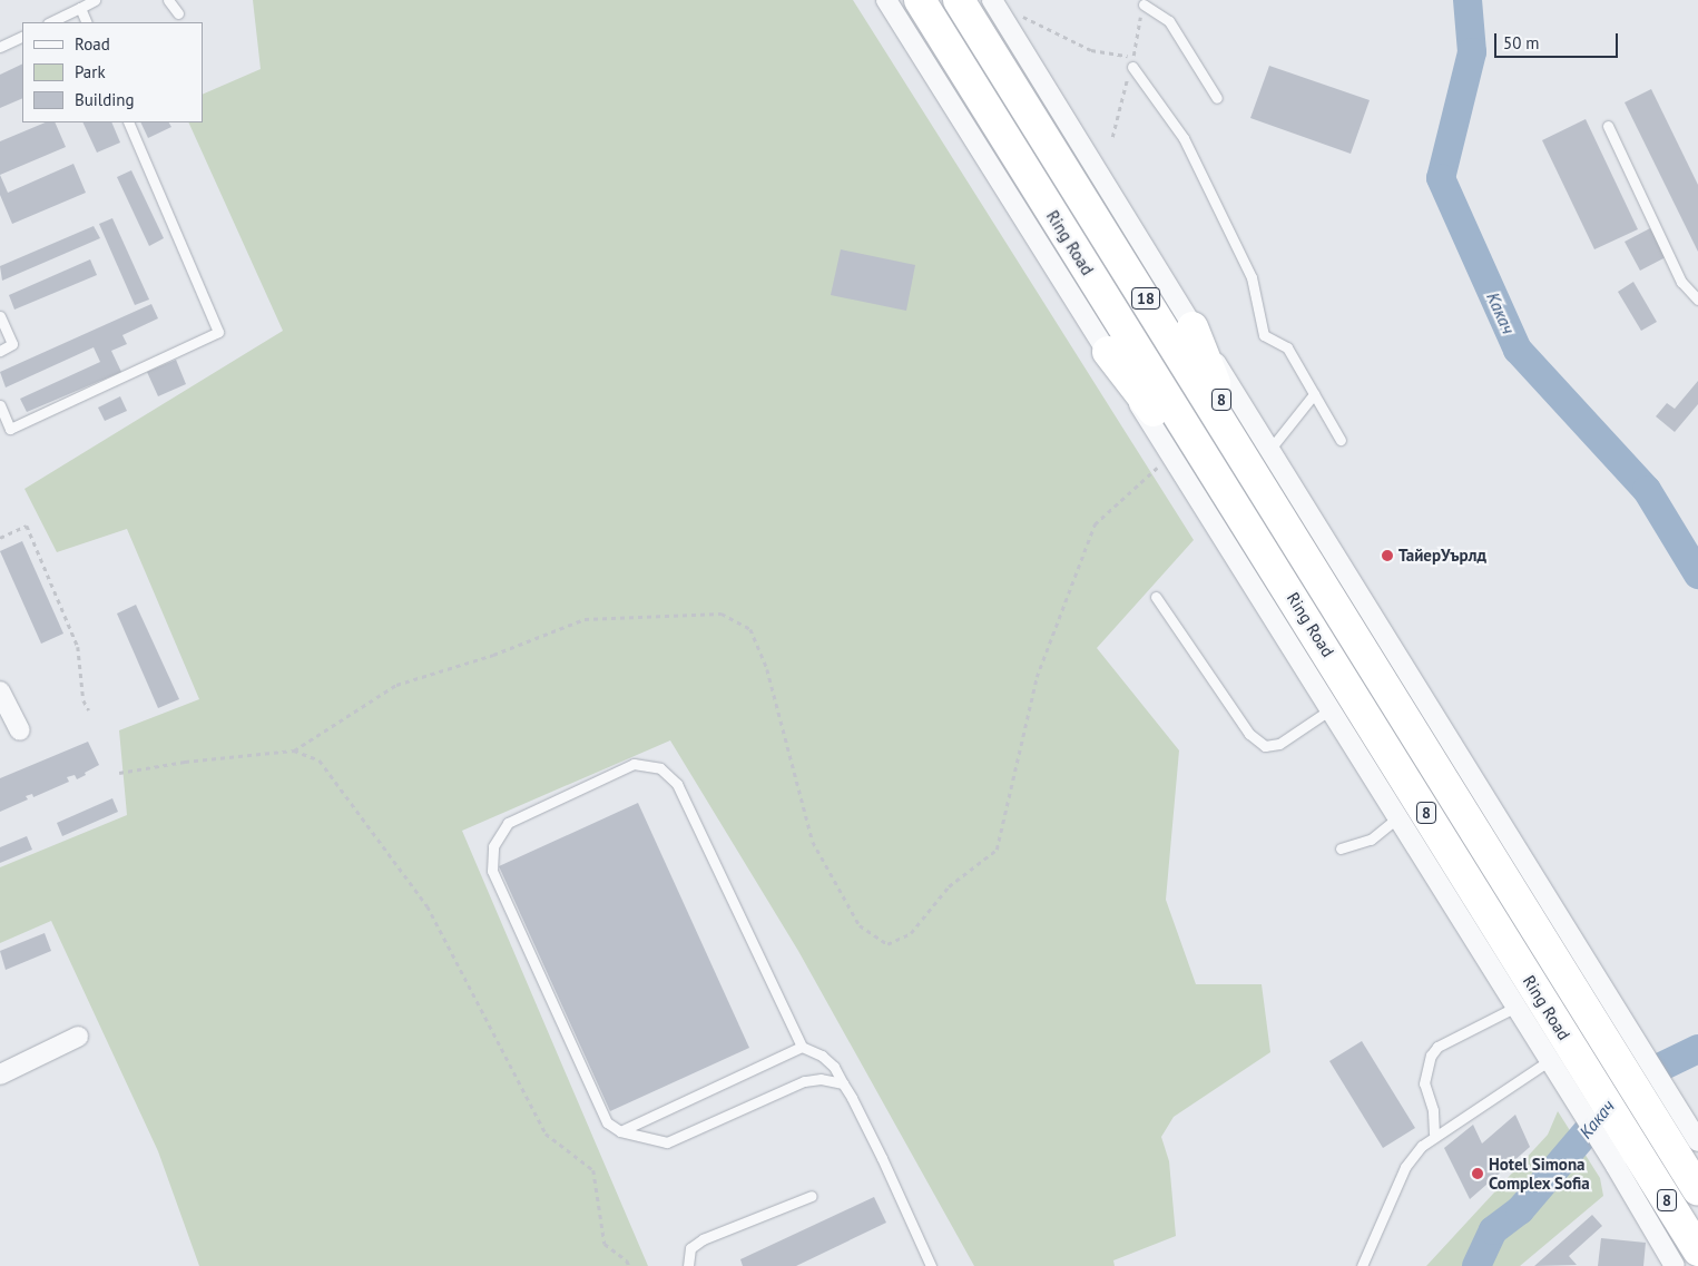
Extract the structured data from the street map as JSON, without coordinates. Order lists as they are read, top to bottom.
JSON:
{
  "streets": {
    "highway": ["Ring Road", "18", "8"]
  },
  "crossings": [
    ["Ring Road", "8"]
  ],
  "water": ["Какач"],
  "places": ["ТайерУърлд", "Hotel Simona Complex Sofia"],
  "legend": ["Road", "Park", "Building"],
  "scale_bar": "50 m"
}
